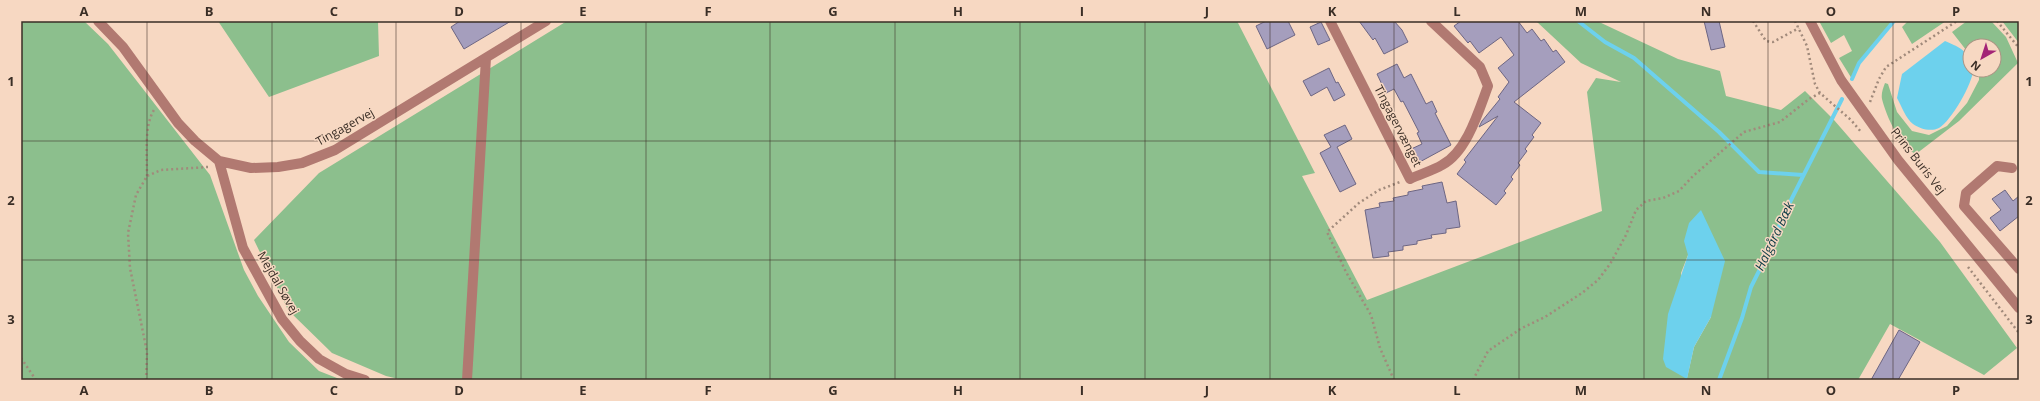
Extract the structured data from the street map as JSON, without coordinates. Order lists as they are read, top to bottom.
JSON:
{
  "streets": {
    "street": [
      "Tingagervænget",
      "Tingagervej",
      "Prins Buris Vej",
      "Mejdal Søvej"
    ]
  },
  "crossings": [
    ["Tingagervej", "Mejdal Søvej"]
  ],
  "water": ["Halgård Bæk"],
  "north": "bottom left",
  "grid": {
    "columns": [
      "A",
      "B",
      "C",
      "D",
      "E",
      "F",
      "G",
      "H",
      "I",
      "J",
      "K",
      "L",
      "M",
      "N",
      "O",
      "P"
    ],
    "rows": ["1", "2", "3"]
  }
}
